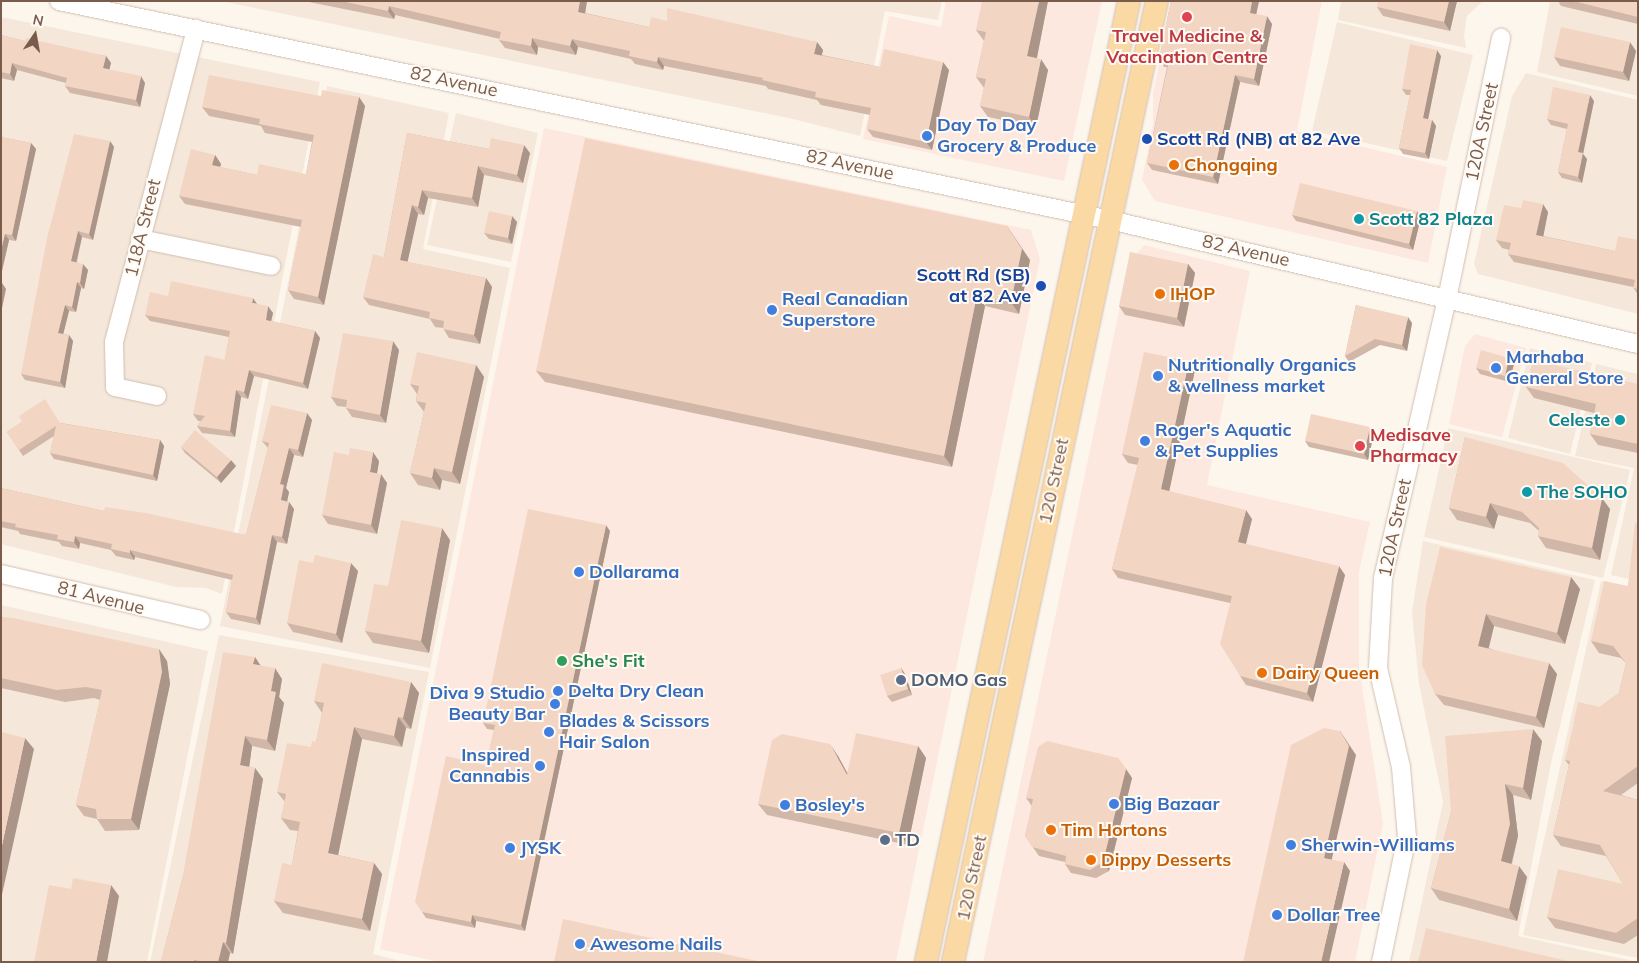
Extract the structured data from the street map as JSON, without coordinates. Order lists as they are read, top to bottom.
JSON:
{
  "streets": {
    "main road": ["120 Street"],
    "street": [
      "82 Avenue",
      "120A Street",
      "118A Street",
      "81 Avenue"
    ]
  },
  "crossings": [
    ["82 Avenue", "120A Street"],
    ["82 Avenue", "118A Street"],
    ["82 Avenue", "120 Street"]
  ],
  "places": [
    "Travel Medicine & Vaccination Centre",
    "Day To Day Grocery & Produce",
    "Scott Rd (NB) at 82 Ave",
    "Chongqing",
    "Scott 82 Plaza",
    "Scott Rd (SB) at 82 Ave",
    "IHOP",
    "Real Canadian Superstore",
    "Marhaba General Store",
    "Nutritionally Organics & wellness market",
    "Celeste",
    "Roger's Aquatic & Pet Supplies",
    "Medisave Pharmacy",
    "The SOHO",
    "Dollarama",
    "She's Fit",
    "Dairy Queen",
    "DOMO Gas",
    "Delta Dry Clean",
    "Diva 9 Studio Beauty Bar",
    "Blades & Scissors Hair Salon",
    "Inspired Cannabis",
    "Big Bazaar",
    "Bosley's",
    "Tim Hortons",
    "TD",
    "Sherwin-Williams",
    "JYSK",
    "Dippy Desserts",
    "Dollar Tree",
    "Awesome Nails"
  ],
  "north": "top"
}
